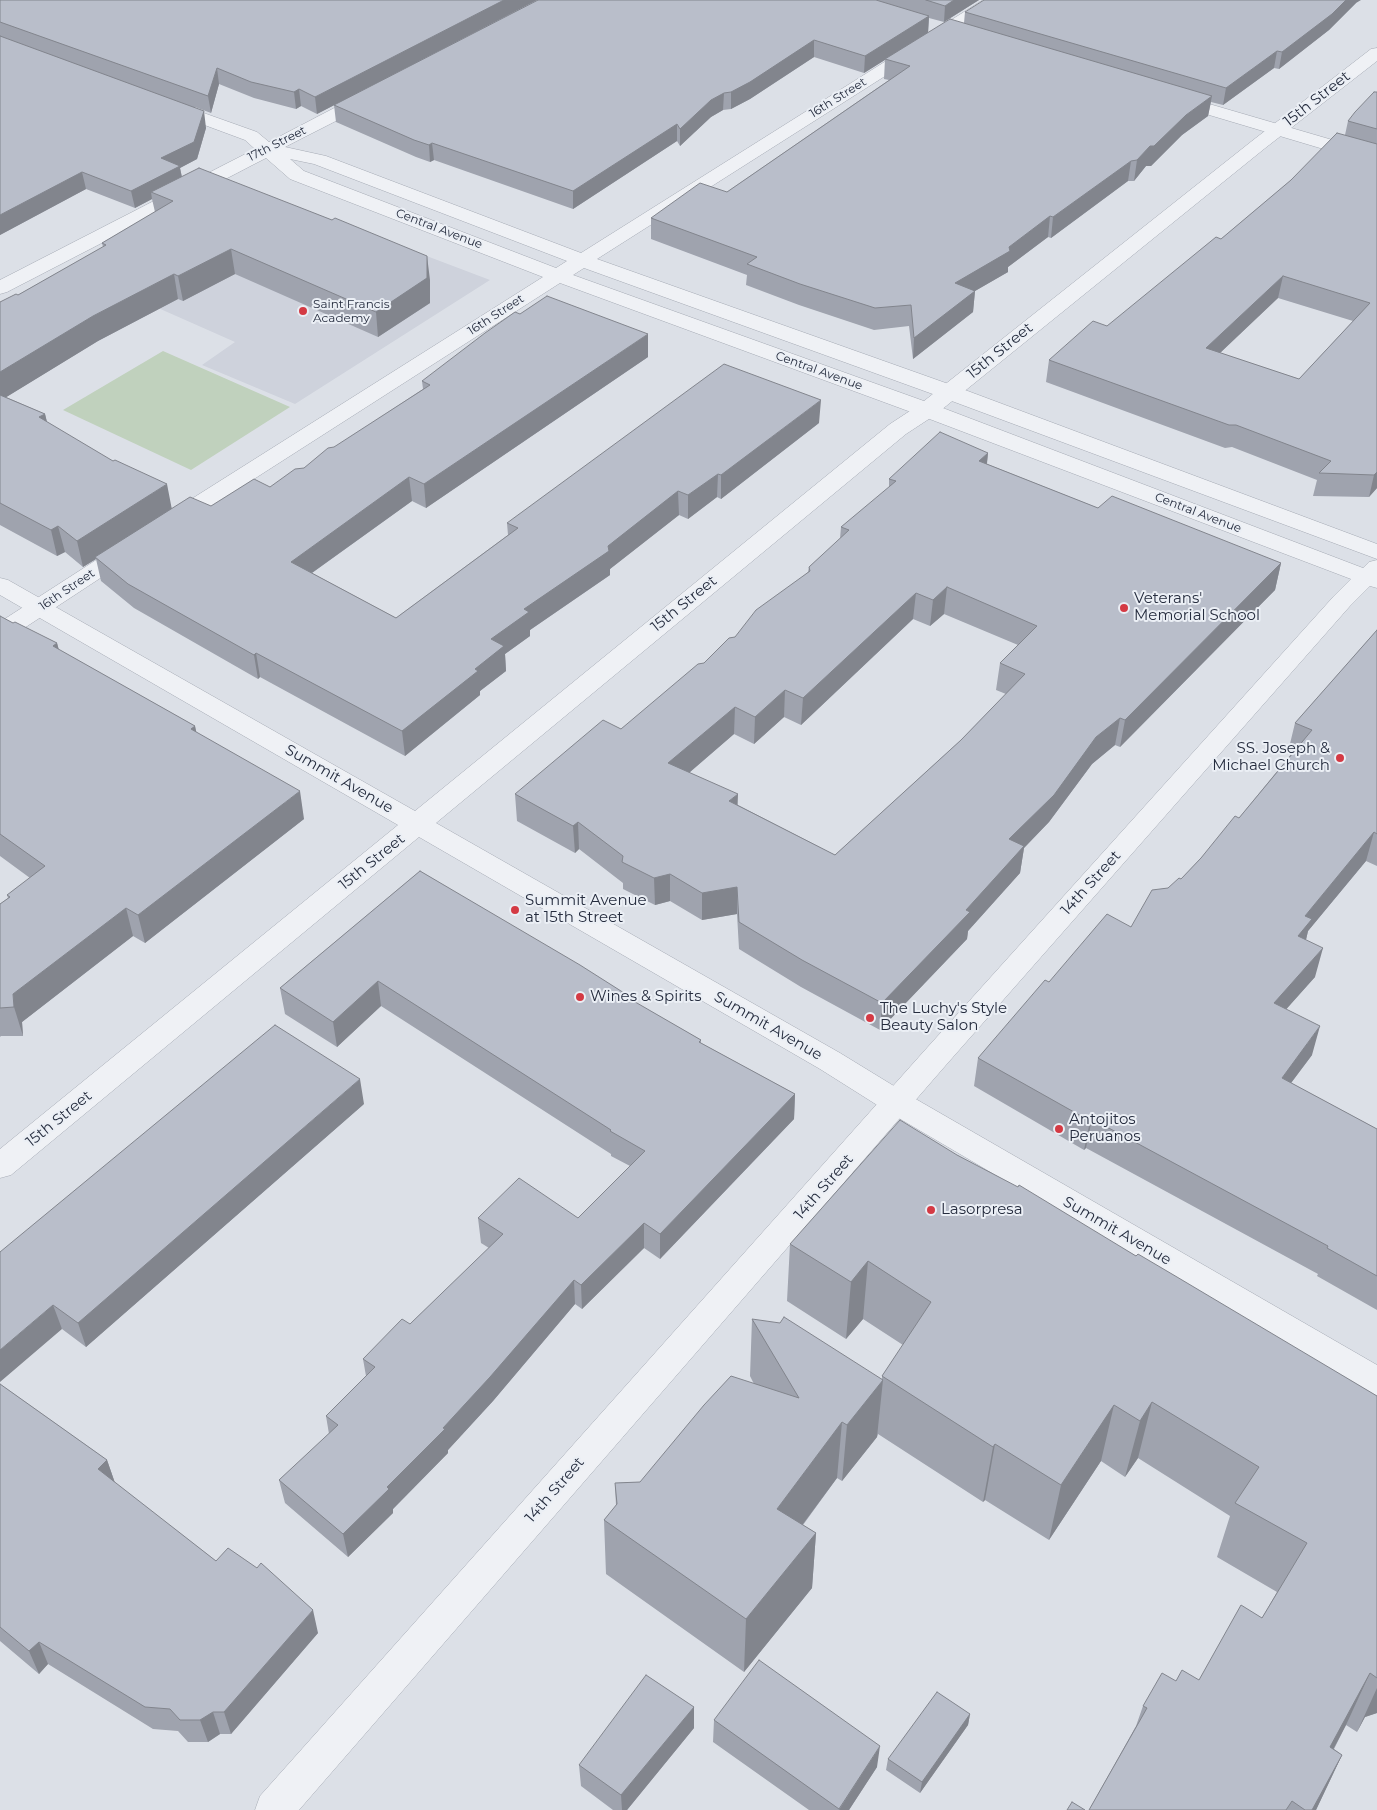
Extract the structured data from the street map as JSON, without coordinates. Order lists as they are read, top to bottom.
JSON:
{
  "streets": {
    "street": [
      "16th Street",
      "15th Street",
      "17th Street",
      "Central Avenue",
      "Summit Avenue",
      "14th Street"
    ]
  },
  "crossings": [
    ["16th Street", "Central Avenue"],
    ["16th Street", "Summit Avenue"],
    ["15th Street", "Central Avenue"],
    ["15th Street", "Summit Avenue"],
    ["17th Street", "Central Avenue"],
    ["Central Avenue", "14th Street"],
    ["Summit Avenue", "14th Street"]
  ],
  "places": [
    "Saint Francis Academy",
    "Veterans' Memorial School",
    "SS. Joseph & Michael Church",
    "Summit Avenue at 15th Street",
    "Wines & Spirits",
    "The Luchy's Style Beauty Salon",
    "Antojitos Peruanos",
    "Lasorpresa"
  ]
}
